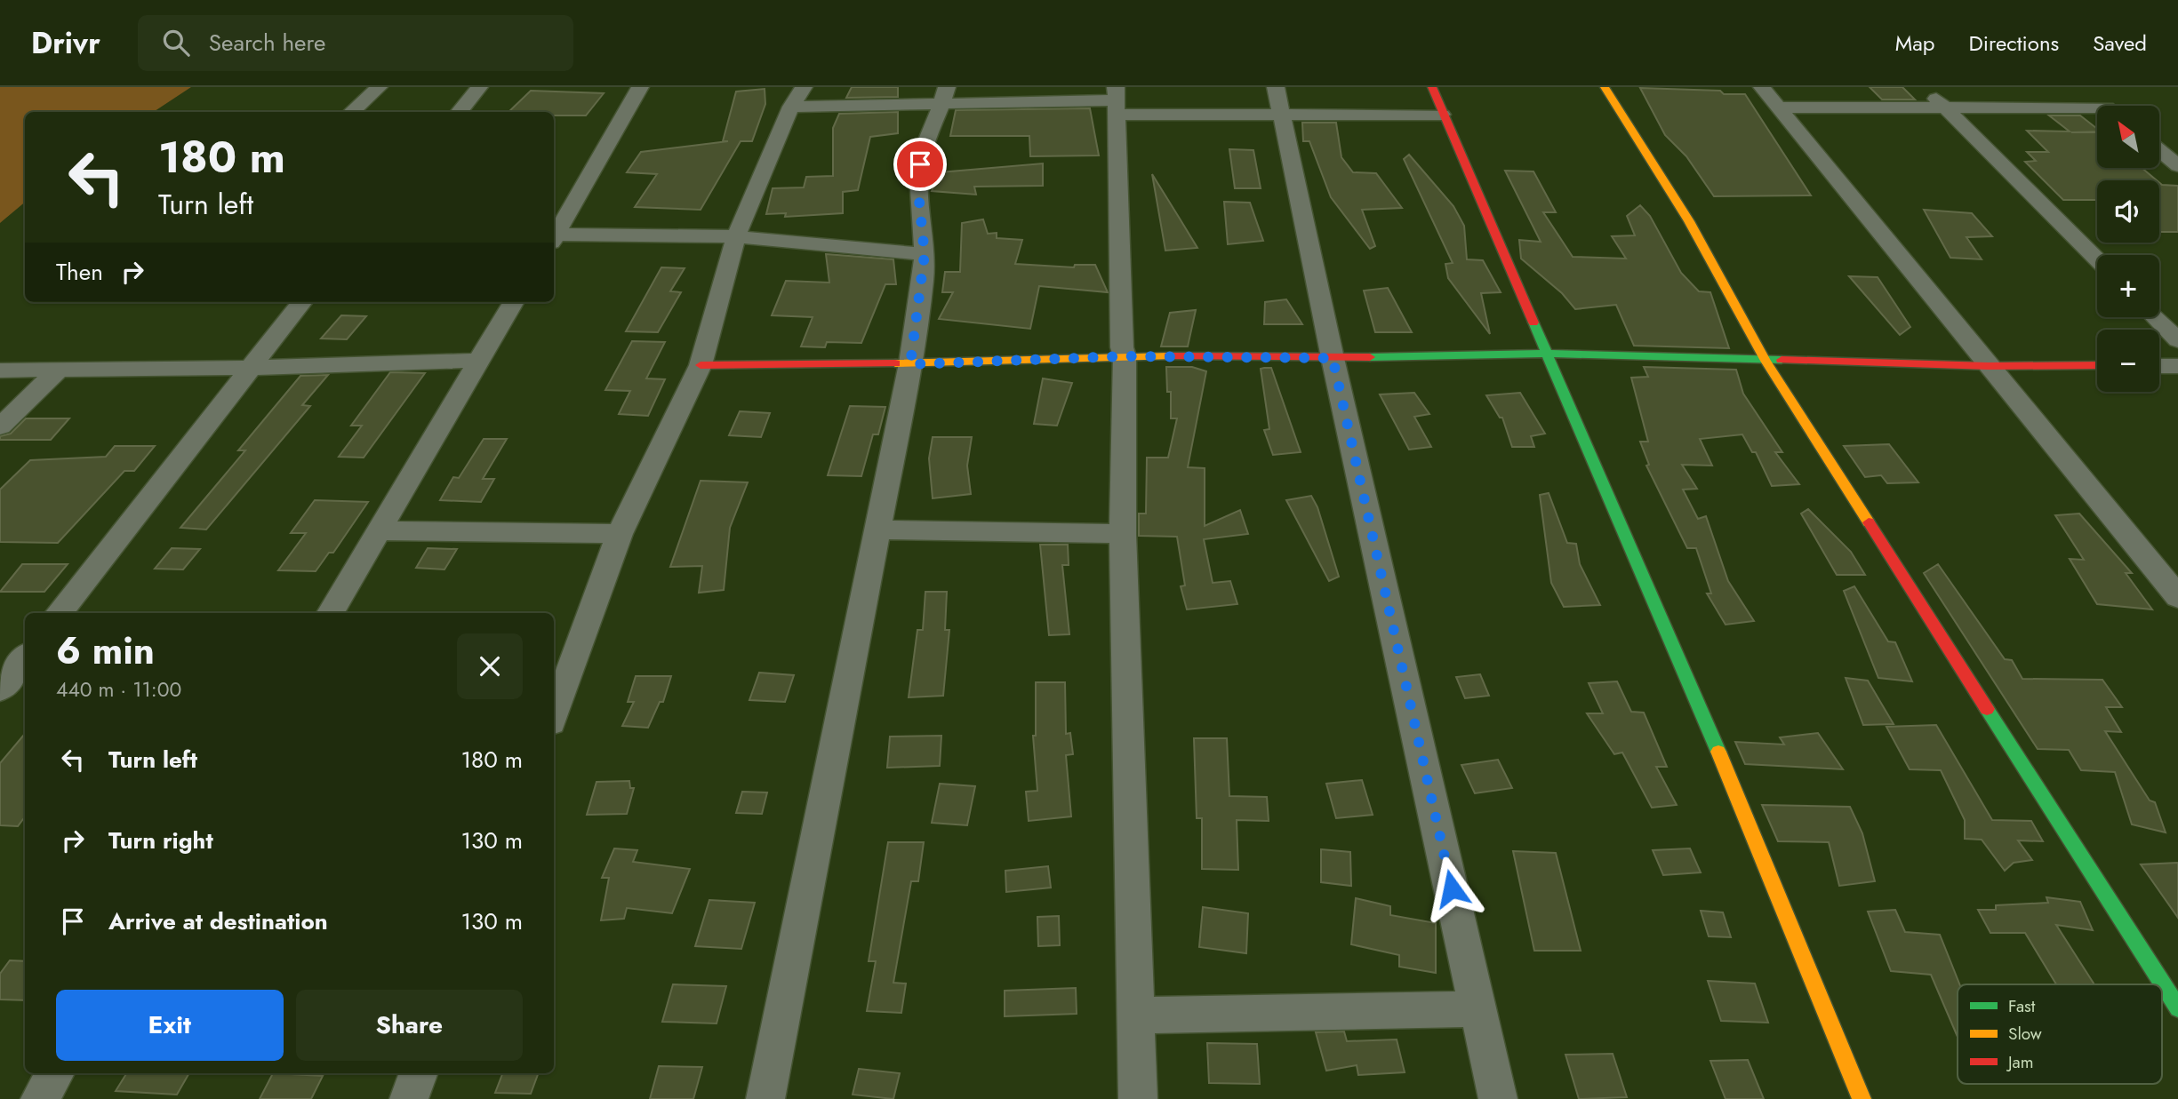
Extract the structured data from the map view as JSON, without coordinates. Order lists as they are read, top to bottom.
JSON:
{
  "legend": ["Fast", "Slow", "Jam"],
  "north": "top left",
  "page": {
    "header": "Drivr",
    "search": "Search here",
    "nav": ["Map", "Directions", "Saved"],
    "map_buttons": ["+", "−"],
    "turn": ["180 m", "Turn left"],
    "then": "Then",
    "heading": ["6 min", "440 m · 11:00"],
    "list": [
      {
        "name": "Turn left",
        "value": "180 m"
      },
      {
        "name": "Turn right",
        "value": "130 m"
      },
      {
        "name": "Arrive at destination",
        "value": "130 m"
      }
    ],
    "buttons": ["Exit", "Share"]
  }
}
